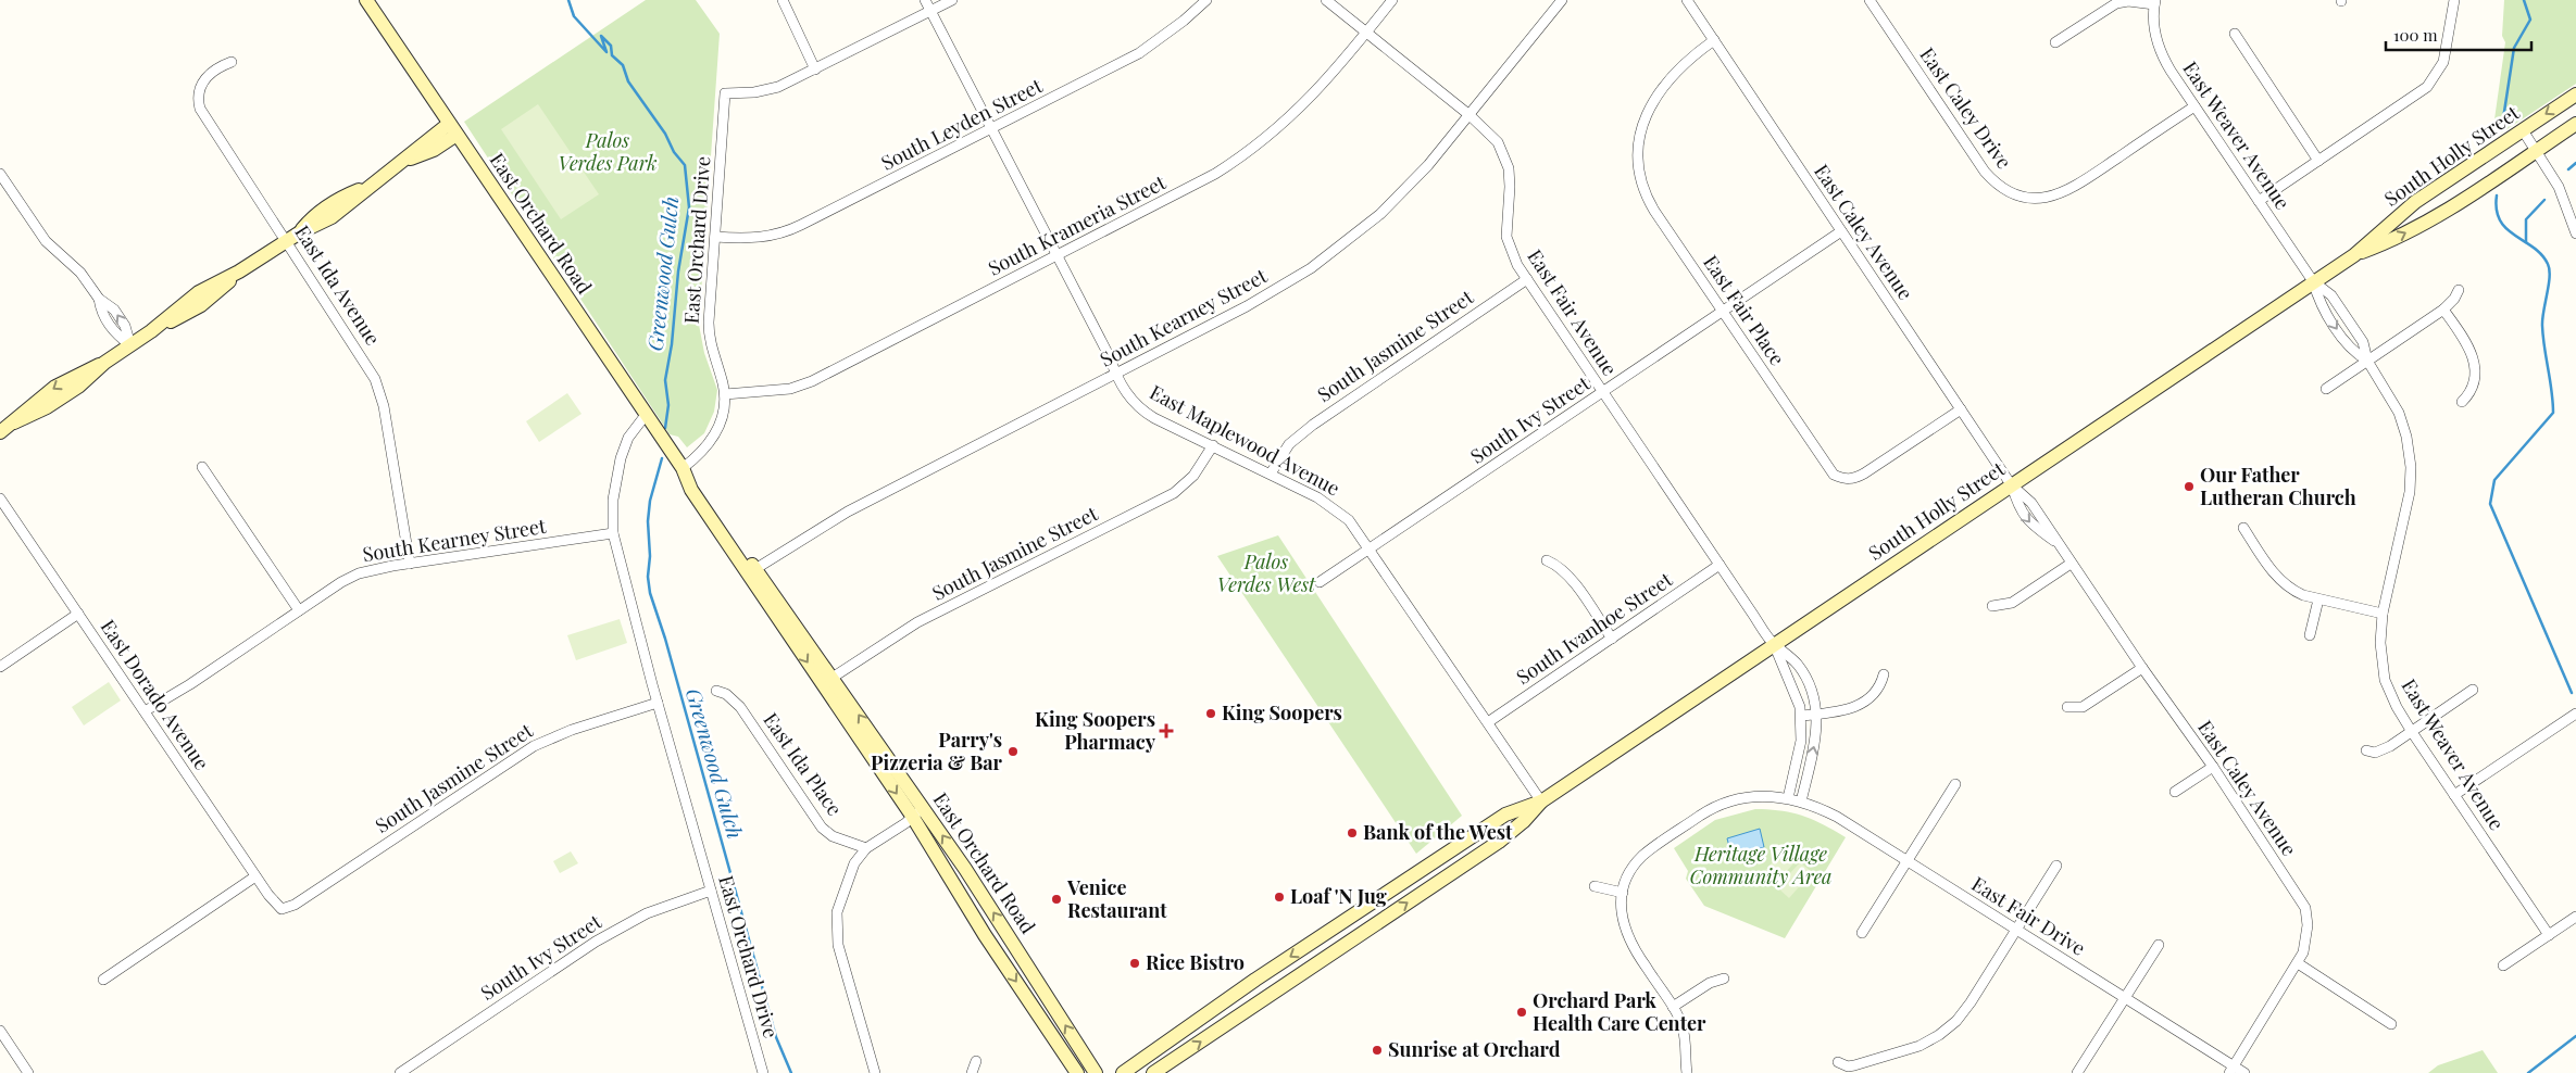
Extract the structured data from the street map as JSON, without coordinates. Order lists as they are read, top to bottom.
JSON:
{
  "streets": {
    "main road": ["South Holly Street", "East Orchard Road"],
    "street": [
      "East Caley Drive",
      "South Leyden Street",
      "East Weaver Avenue",
      "South Krameria Street",
      "East Caley Avenue",
      "East Orchard Drive",
      "East Ida Avenue",
      "East Fair Place",
      "East Fair Avenue",
      "South Kearney Street",
      "South Jasmine Street",
      "South Ivy Street",
      "East Maplewood Avenue",
      "South Ivanhoe Street",
      "East Dorado Avenue",
      "East Ida Place",
      "East Fair Drive"
    ]
  },
  "crossings": [
    ["East Caley Drive", "East Weaver Avenue"],
    ["South Leyden Street", "East Orchard Drive"],
    ["South Leyden Street", "East Maplewood Avenue"],
    ["East Weaver Avenue", "South Holly Street"],
    ["South Holly Street", "East Caley Avenue"],
    ["South Holly Street", "East Fair Avenue"],
    ["South Holly Street", "East Maplewood Avenue"],
    ["East Orchard Road", "East Orchard Drive"],
    ["East Orchard Road", "South Kearney Street"],
    ["East Orchard Road", "South Jasmine Street"],
    ["South Krameria Street", "East Orchard Drive"],
    ["South Krameria Street", "East Fair Avenue"],
    ["South Krameria Street", "East Maplewood Avenue"],
    ["East Caley Avenue", "East Fair Place"],
    ["East Caley Avenue", "South Ivy Street"],
    ["East Caley Avenue", "East Fair Drive"],
    ["East Orchard Drive", "South Kearney Street"],
    ["East Orchard Drive", "South Jasmine Street"],
    ["East Orchard Drive", "South Ivy Street"],
    ["East Ida Avenue", "South Kearney Street"],
    ["East Fair Place", "South Ivy Street"],
    ["East Fair Avenue", "South Kearney Street"],
    ["East Fair Avenue", "South Jasmine Street"],
    ["East Fair Avenue", "South Ivy Street"],
    ["East Fair Avenue", "South Ivanhoe Street"],
    ["East Fair Avenue", "East Fair Drive"],
    ["South Kearney Street", "East Maplewood Avenue"],
    ["South Kearney Street", "East Dorado Avenue"],
    ["South Jasmine Street", "East Maplewood Avenue"],
    ["South Jasmine Street", "East Dorado Avenue"],
    ["South Ivy Street", "East Maplewood Avenue"],
    ["East Maplewood Avenue", "South Ivanhoe Street"]
  ],
  "water": ["Greenwood Gulch"],
  "parks": ["Palos Verdes Park", "Palos Verdes West", "Heritage Village Community Area"],
  "places": {
    "other": [
      "Our Father Lutheran Church",
      "King Soopers",
      "Parry's Pizzeria & Bar",
      "Bank of the West",
      "Loaf 'N Jug",
      "Venice Restaurant",
      "Rice Bistro",
      "Orchard Park Health Care Center",
      "Sunrise at Orchard"
    ],
    "health": ["King Soopers Pharmacy"]
  },
  "scale_bar": "100 m"
}
